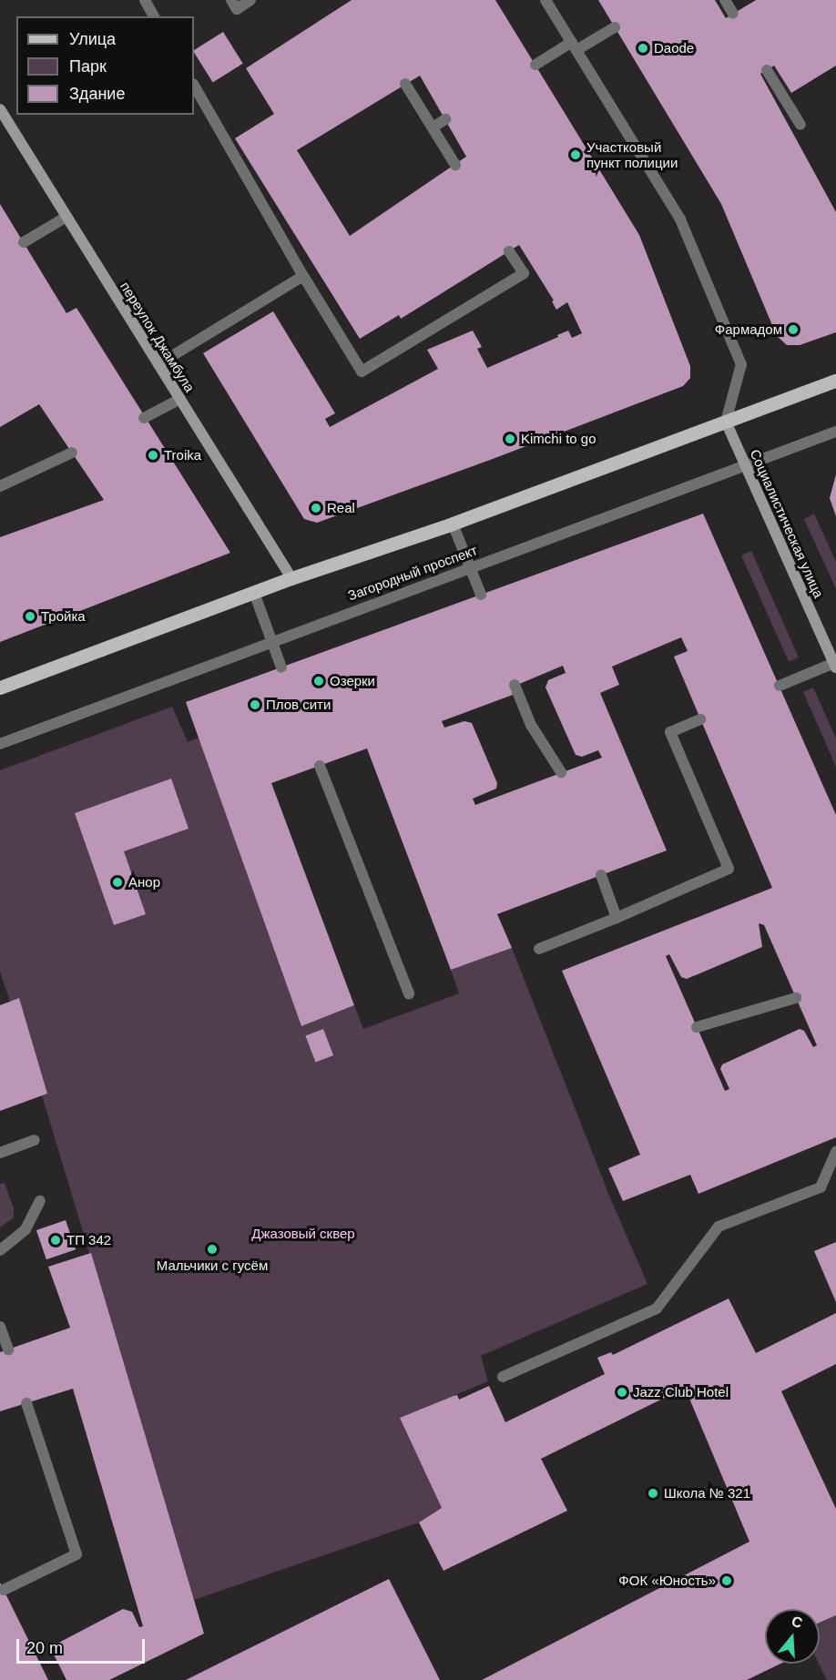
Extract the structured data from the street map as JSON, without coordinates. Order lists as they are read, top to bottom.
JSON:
{
  "streets": {
    "street": ["переулок Джамбула", "Социалистическая улица", "Загородный проспект"]
  },
  "crossings": [
    ["Социалистическая улица", "Загородный проспект"]
  ],
  "parks": ["Джазовый сквер"],
  "places": [
    "Daode",
    "Участковый пункт полиции",
    "Фармадом",
    "Kimchi to go",
    "Troika",
    "Real",
    "Тройка",
    "Озерки",
    "Плов сити",
    "Анор",
    "ТП 342",
    "Мальчики с гусём",
    "Jazz Club Hotel",
    "Школа № 321",
    "ФОК «Юность»"
  ],
  "legend": ["Улица", "Парк", "Здание"],
  "scale_bar": "20 m",
  "north": "top"
}
